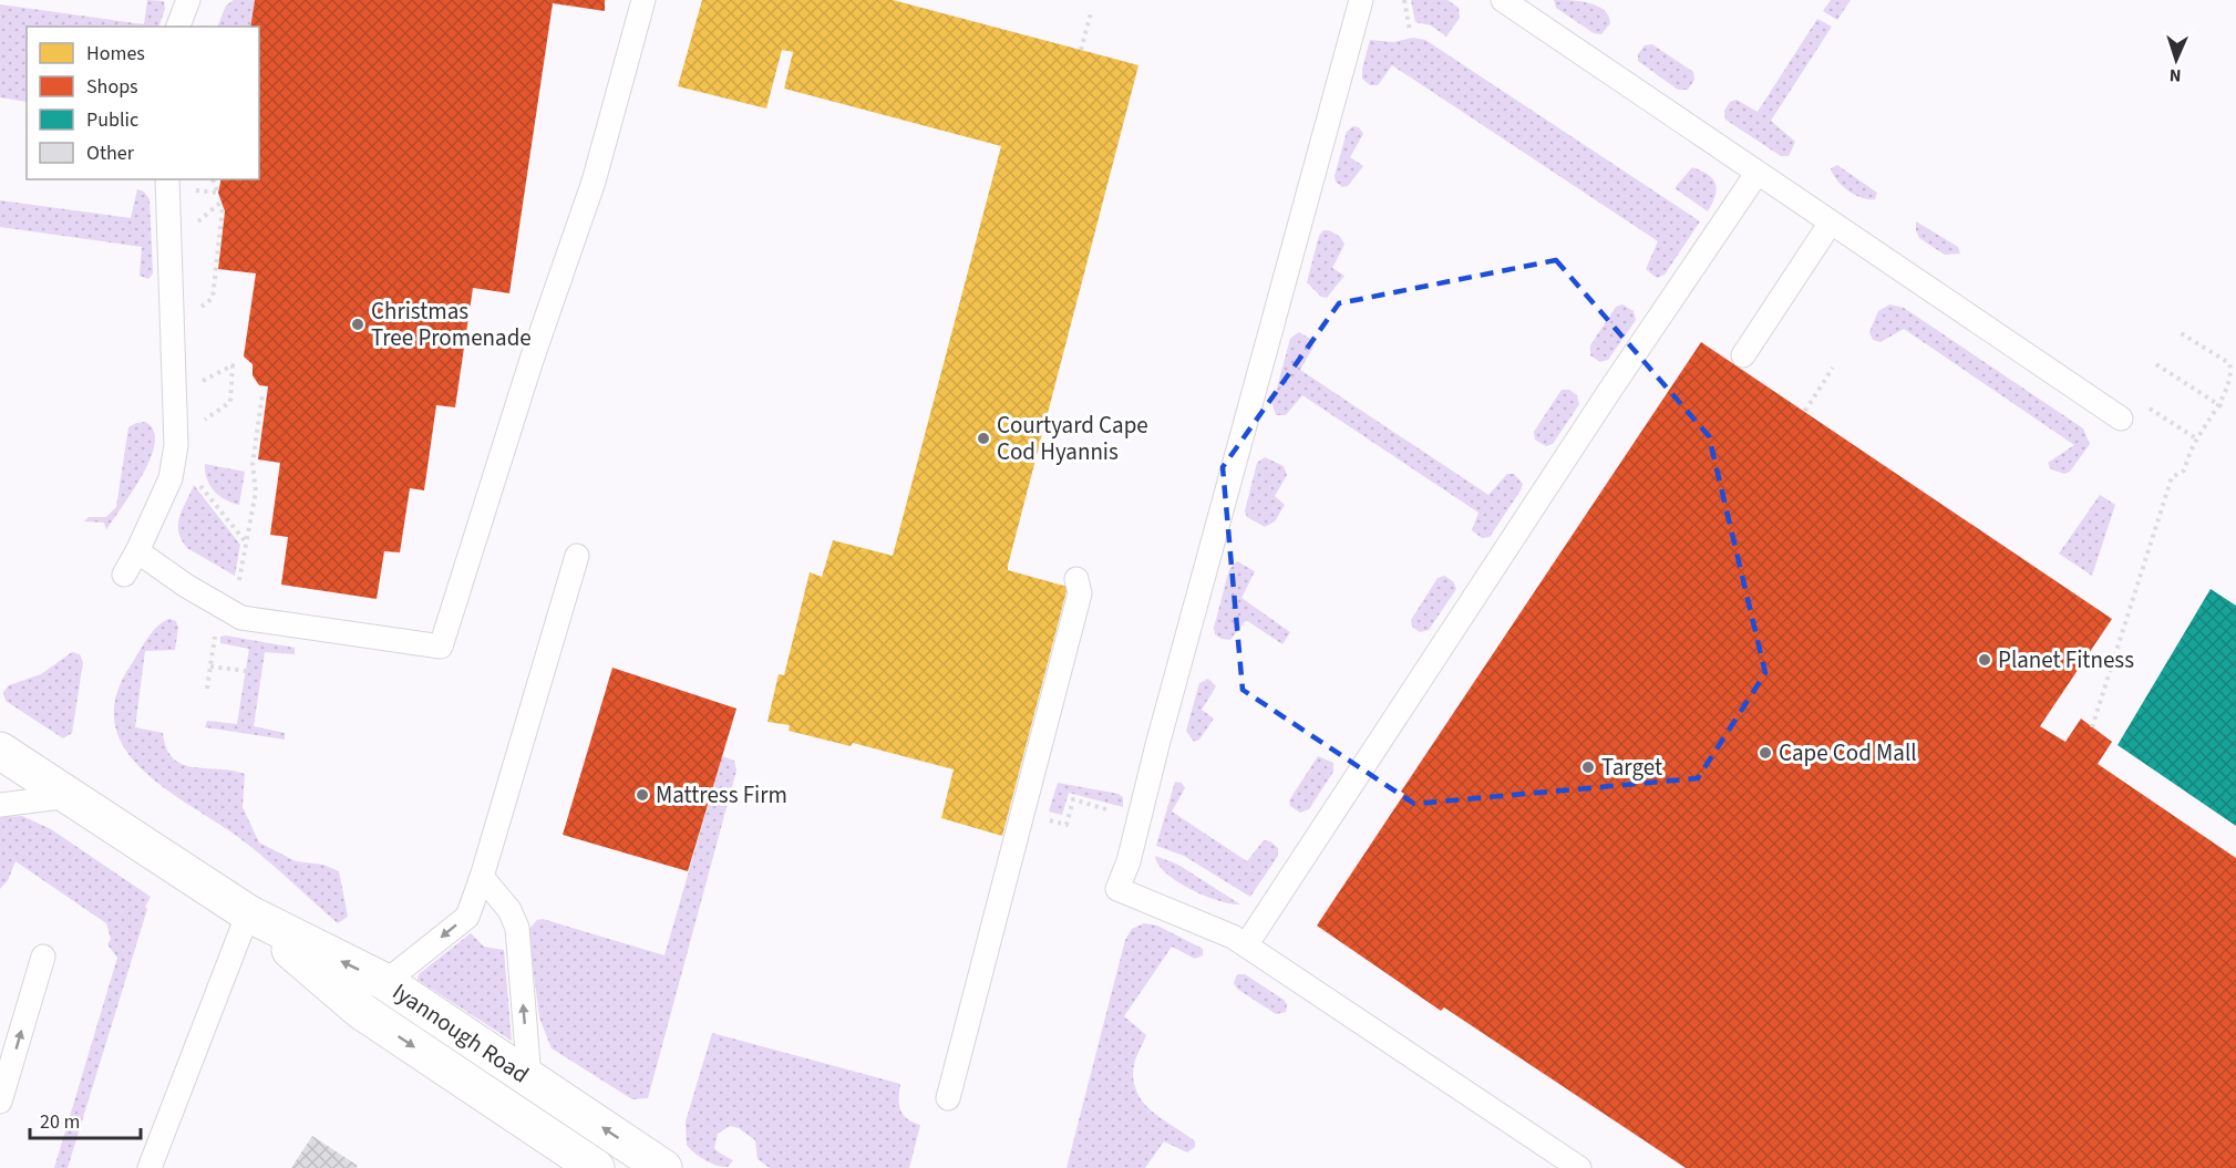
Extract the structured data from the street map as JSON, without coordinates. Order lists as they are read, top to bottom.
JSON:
{
  "streets": {
    "main road": ["Iyannough Road"]
  },
  "places": [
    "Christmas Tree Promenade",
    "Courtyard Cape Cod Hyannis",
    "Planet Fitness",
    "Cape Cod Mall",
    "Target",
    "Mattress Firm"
  ],
  "legend": [
    "Homes",
    "Shops",
    "Public",
    "Other"
  ],
  "scale_bar": "20 m",
  "north": "bottom"
}
